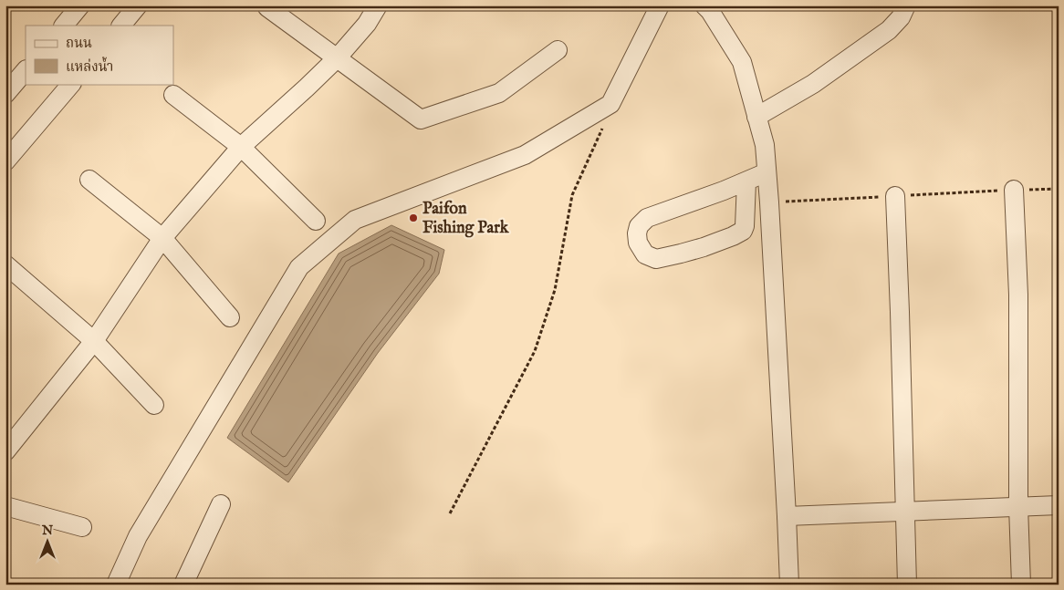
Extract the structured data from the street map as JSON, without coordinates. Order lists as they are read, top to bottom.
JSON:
{
  "places": ["Paifon Fishing Park"],
  "legend": ["ถนน", "แหล่งน้ำ"],
  "north": "top"
}
